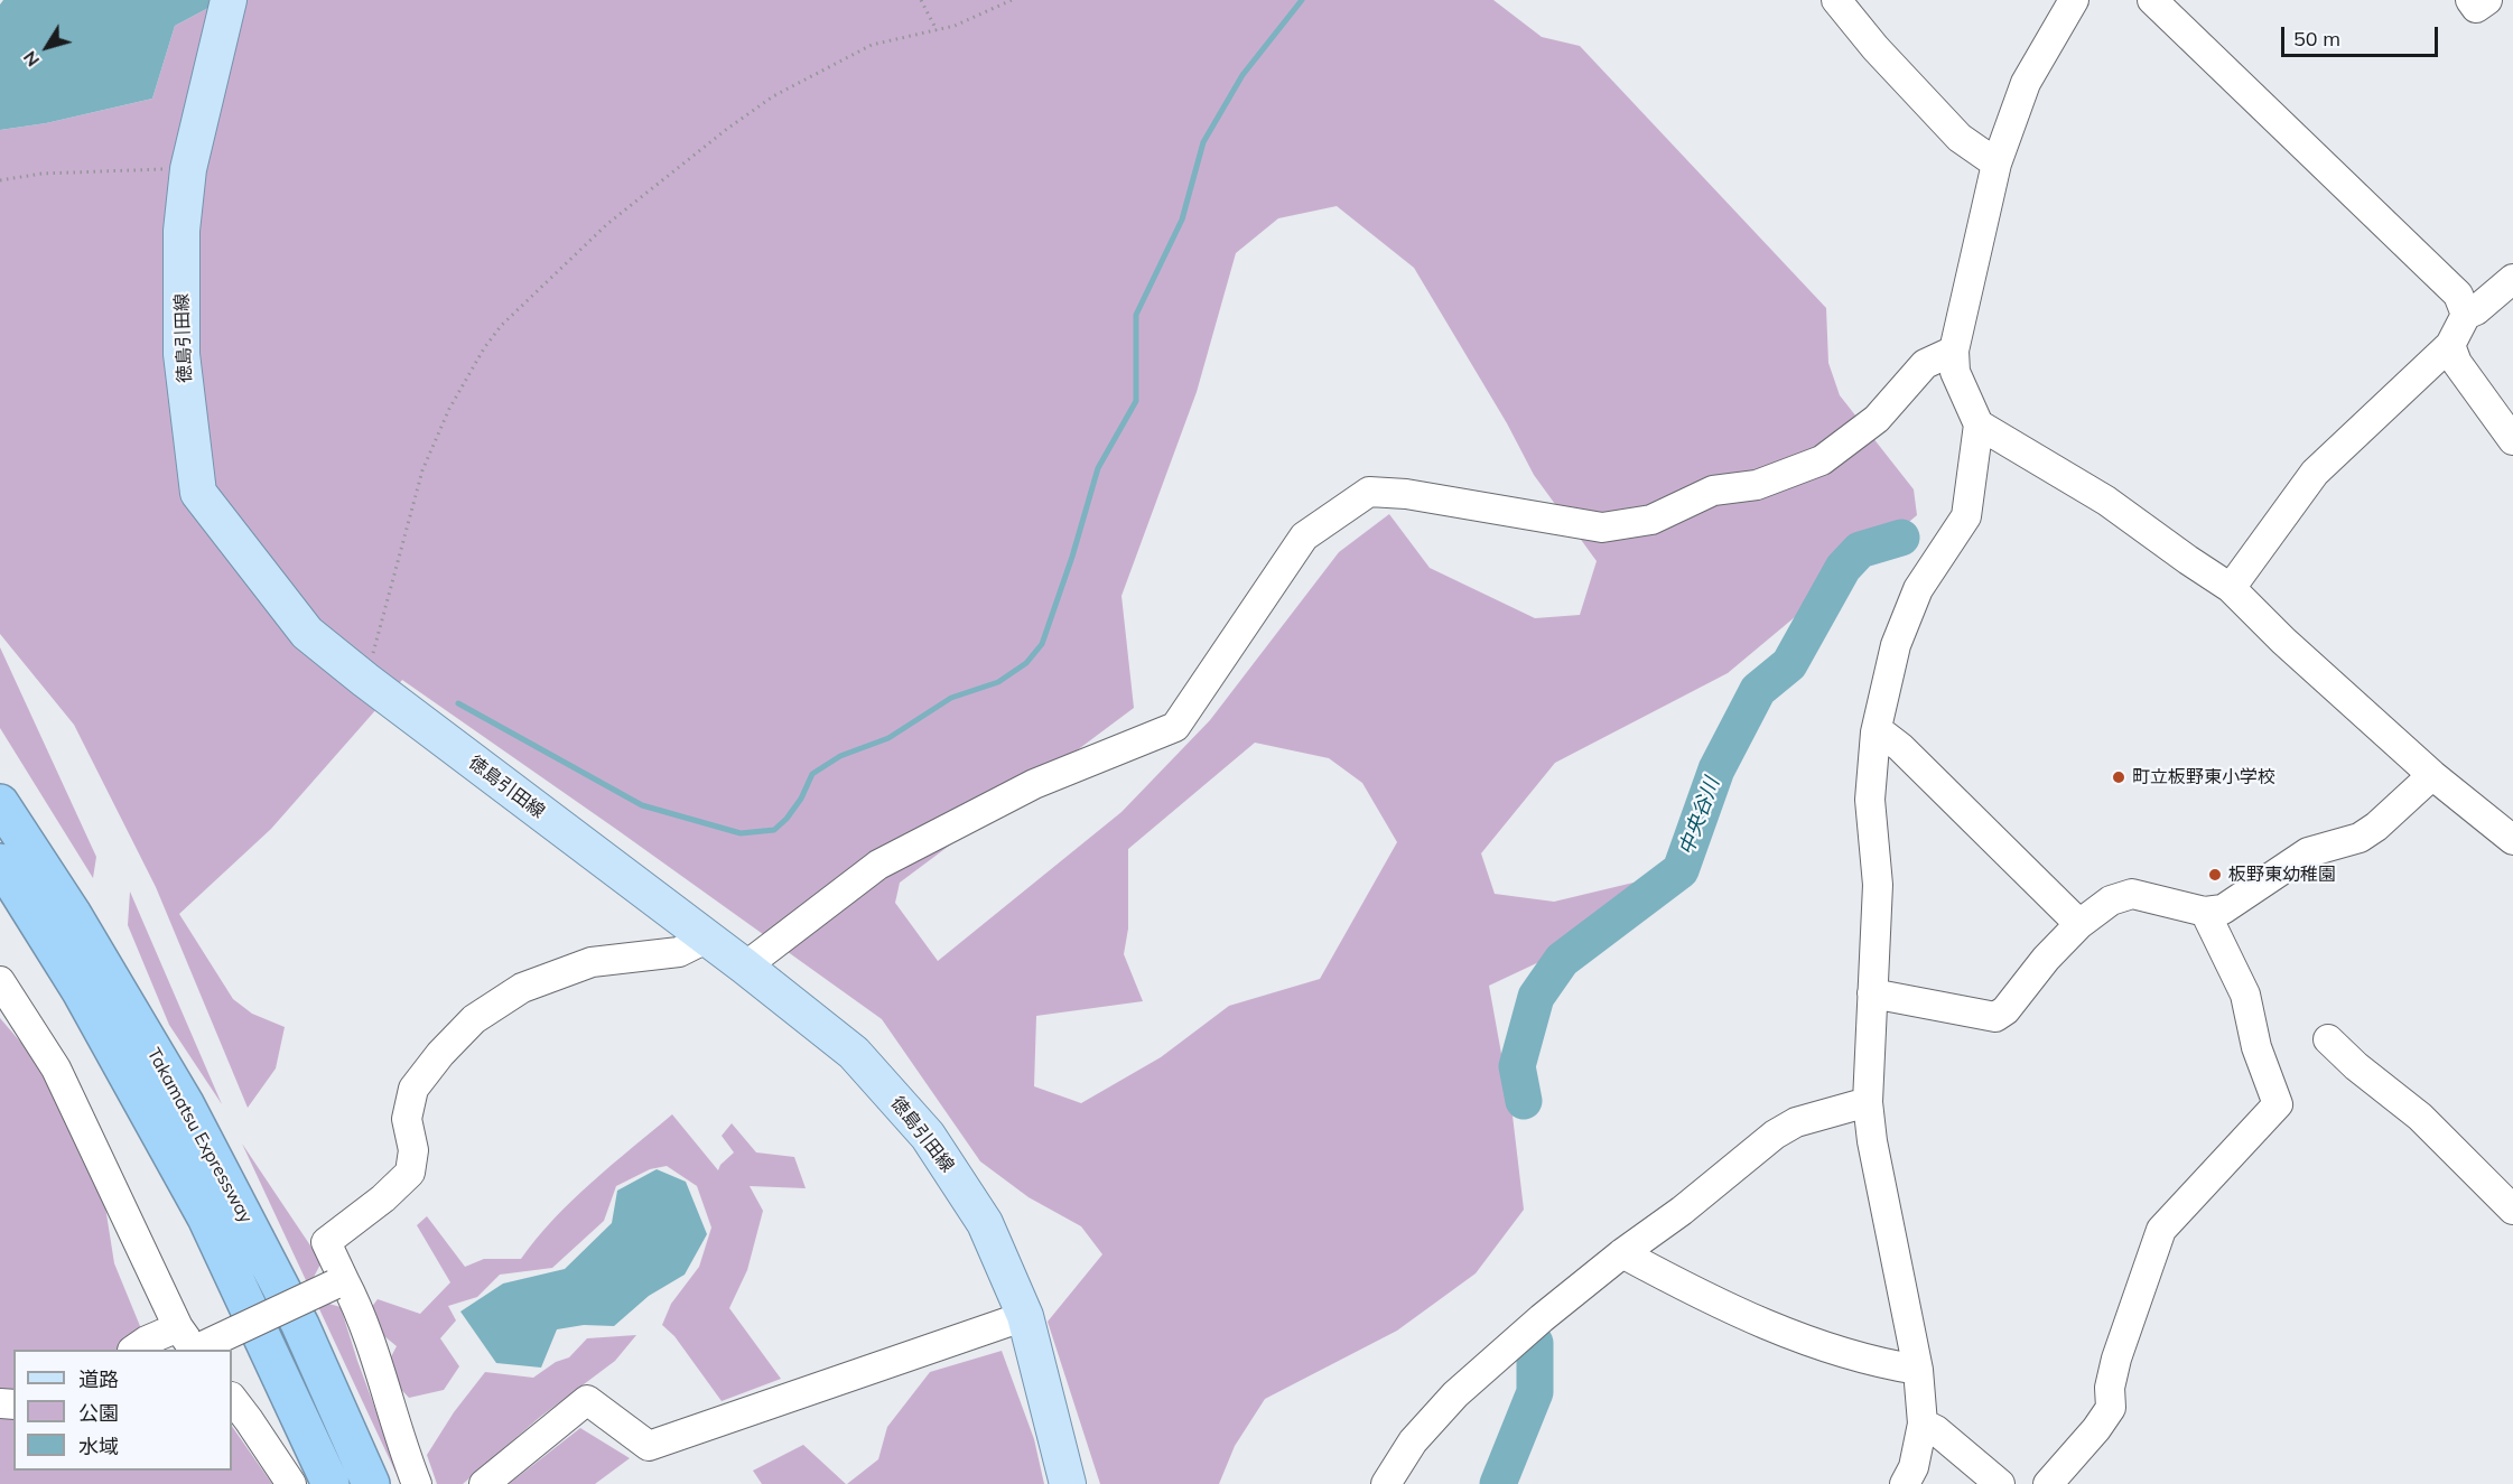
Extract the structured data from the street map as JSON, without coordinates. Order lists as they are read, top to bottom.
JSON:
{
  "streets": {
    "highway": ["Takamatsu Expressway"],
    "main road": ["徳島引田線"]
  },
  "water": ["中央谷川"],
  "places": ["町立板野東小学校", "板野東幼稚園"],
  "legend": ["道路", "公園", "水域"],
  "scale_bar": "50 m",
  "north": "bottom left"
}
